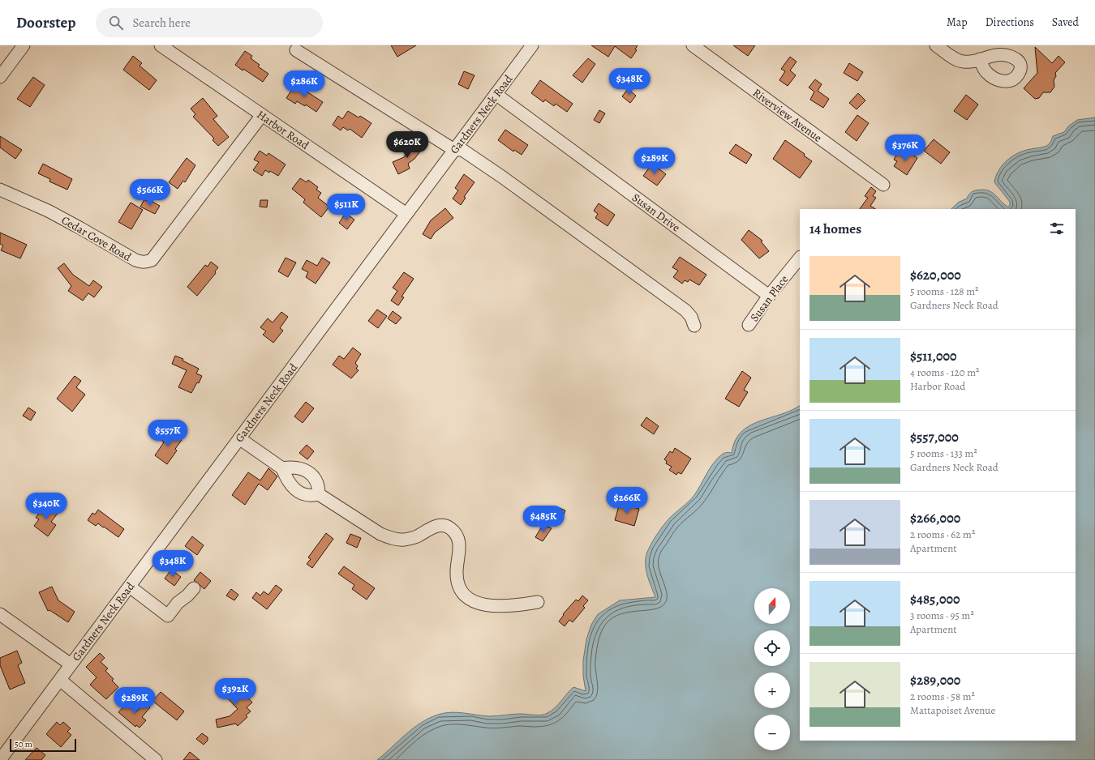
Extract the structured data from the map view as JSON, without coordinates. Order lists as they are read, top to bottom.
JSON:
{
  "streets": {
    "street": [
      "Gardners Neck Road",
      "Riverview Avenue",
      "Harbor Road",
      "Susan Drive",
      "Cedar Cove Road",
      "Susan Place"
    ]
  },
  "crossings": [
    ["Gardners Neck Road", "Harbor Road"],
    ["Gardners Neck Road", "Susan Drive"],
    ["Harbor Road", "Cedar Cove Road"],
    ["Susan Drive", "Susan Place"]
  ],
  "scale_bar": "50 m",
  "north": "top",
  "page": {
    "header": "Doorstep",
    "search": "Search here",
    "nav": ["Map", "Directions", "Saved"],
    "price": [
      "$348K",
      "$286K",
      "$620K",
      "$376K",
      "$289K",
      "$566K",
      "$511K",
      "$557K",
      "$266K",
      "$340K",
      "$485K",
      "$348K",
      "$392K",
      "$289K"
    ],
    "heading": "14 homes",
    "list": [
      {
        "name": "$620,000",
        "note": "5 rooms · 128 m² · Gardners Neck Road"
      },
      {
        "name": "$511,000",
        "note": "4 rooms · 120 m² · Harbor Road"
      },
      {
        "name": "$557,000",
        "note": "5 rooms · 133 m² · Gardners Neck Road"
      },
      {
        "name": "$266,000",
        "note": "2 rooms · 62 m² · Apartment"
      },
      {
        "name": "$485,000",
        "note": "3 rooms · 95 m² · Apartment"
      },
      {
        "name": "$289,000",
        "note": "2 rooms · 58 m² · Mattapoiset Avenue"
      }
    ],
    "map_buttons": ["+", "−"],
    "scale": "50 m"
  }
}
